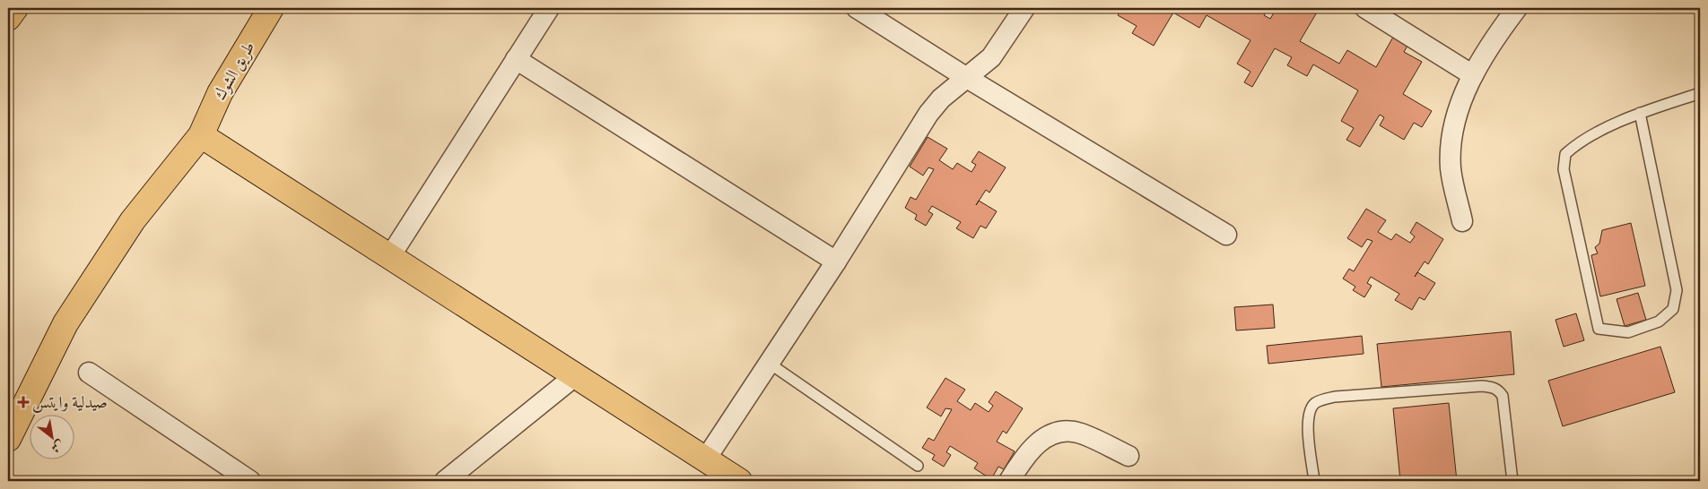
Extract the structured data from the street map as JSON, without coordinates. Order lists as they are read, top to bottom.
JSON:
{
  "streets": {
    "main road": ["طريق الشوك"]
  },
  "places": {
    "health": ["صيدلية وايتس"]
  },
  "north": "bottom right"
}
